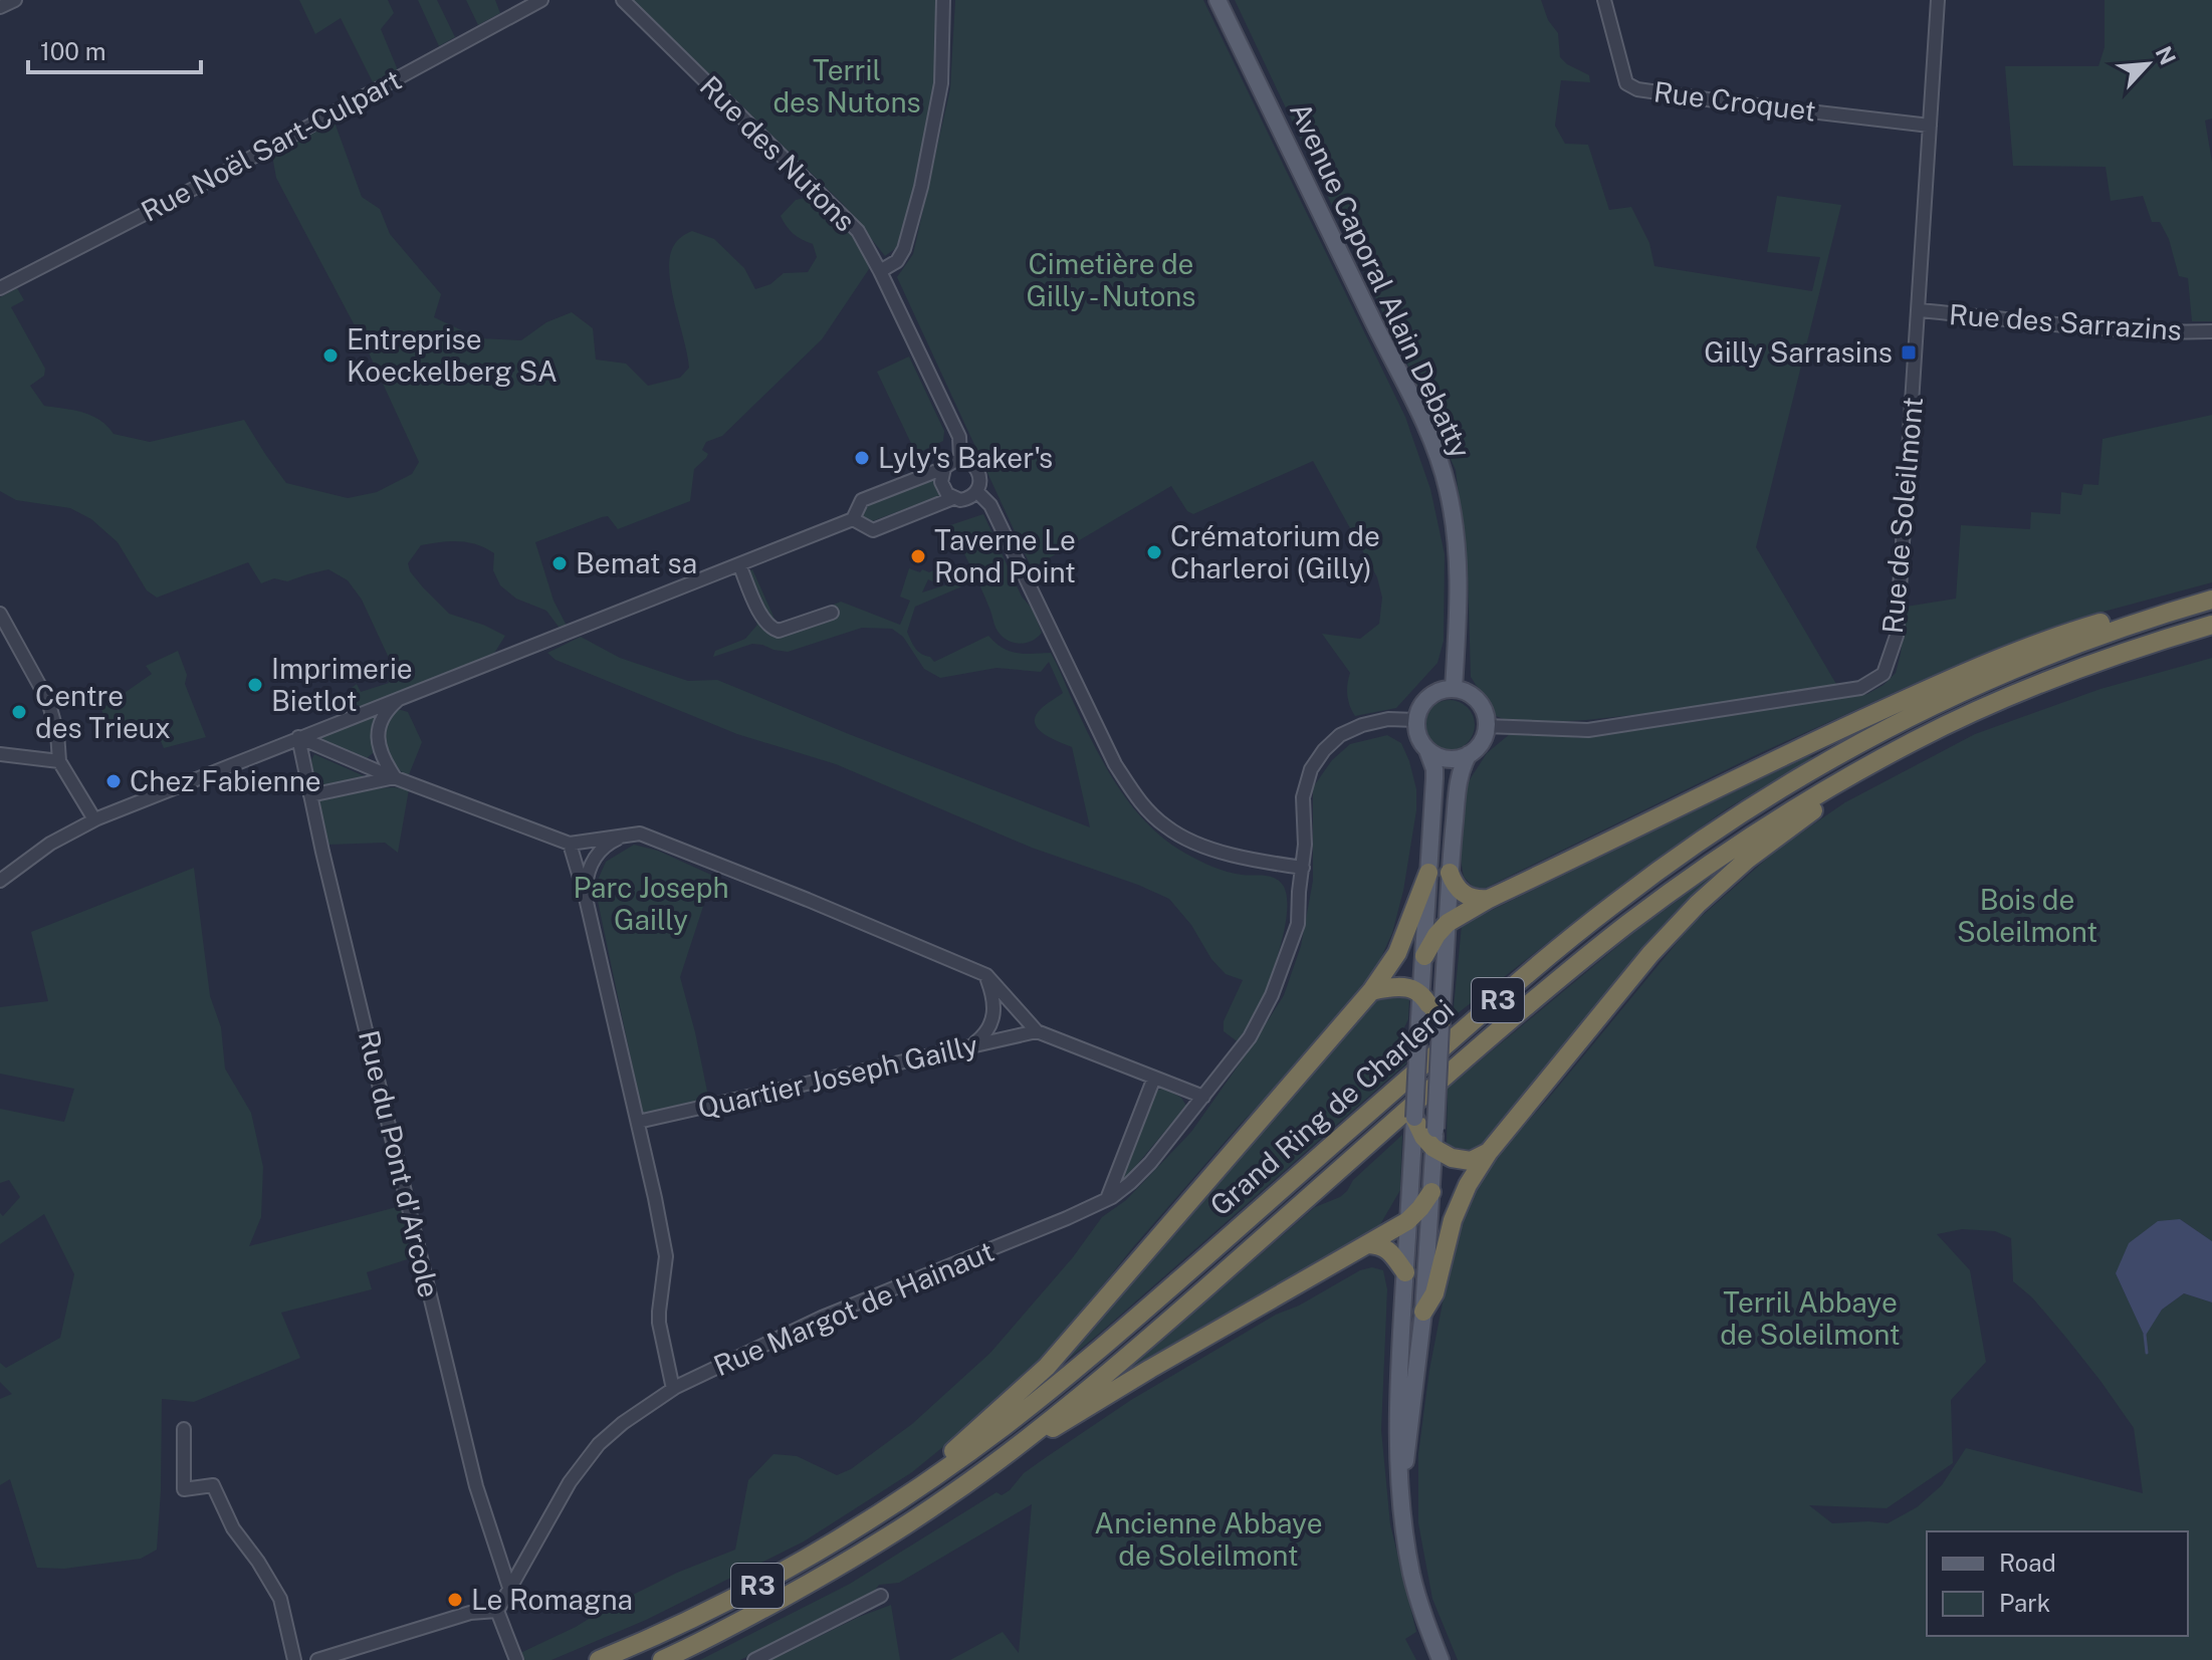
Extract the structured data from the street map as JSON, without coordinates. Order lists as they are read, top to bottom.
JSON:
{
  "streets": {
    "highway": ["R3", "Grand Ring de Charleroi"],
    "main road": ["Avenue Caporal Alain Debatty"],
    "street": [
      "Rue Croquet",
      "Rue Noël Sart-Culpart",
      "Rue des Nutons",
      "Rue des Sarrazins",
      "Rue de Soleilmont",
      "Quartier Joseph Gailly",
      "Rue du Pont d'Arcole",
      "Rue Margot de Hainaut"
    ]
  },
  "crossings": [
    ["Rue Croquet", "Rue de Soleilmont"],
    ["Avenue Caporal Alain Debatty", "Rue de Soleilmont"],
    ["Avenue Caporal Alain Debatty", "Rue Margot de Hainaut"],
    ["Rue des Sarrazins", "Rue de Soleilmont"],
    ["Rue de Soleilmont", "Rue Margot de Hainaut"],
    ["Rue du Pont d'Arcole", "Rue Margot de Hainaut"]
  ],
  "parks": [
    "Terril des Nutons",
    "Cimetière de Gilly - Nutons",
    "Parc Joseph Gailly",
    "Bois de Soleilmont",
    "Terril Abbaye de Soleilmont",
    "Ancienne Abbaye de Soleilmont"
  ],
  "places": {
    "transit": ["Gilly Sarrasins"],
    "other": [
      "Entreprise Koeckelberg SA",
      "Lyly's Baker's",
      "Crématorium de Charleroi (Gilly)",
      "Taverne Le Rond Point",
      "Bemat sa",
      "Imprimerie Bietlot",
      "Centre des Trieux",
      "Chez Fabienne",
      "Le Romagna"
    ]
  },
  "legend": ["Road", "Park"],
  "scale_bar": "100 m",
  "north": "top right"
}
